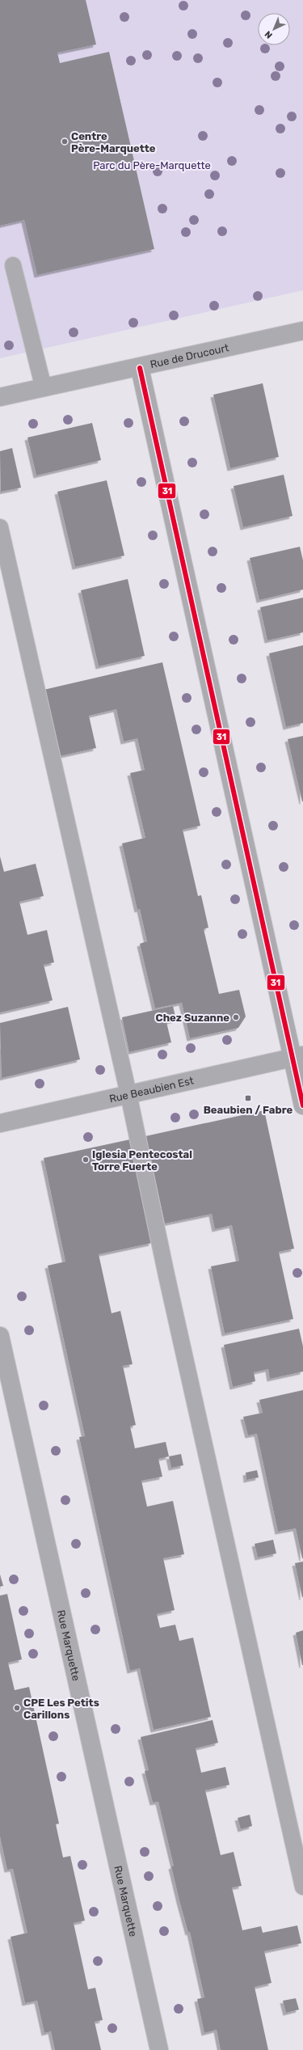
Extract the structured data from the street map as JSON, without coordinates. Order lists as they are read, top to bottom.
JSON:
{
  "streets": {
    "street": ["Rue de Drucourt", "Rue Beaubien Est", "Rue Marquette"]
  },
  "parks": ["Parc du Père-Marquette"],
  "places": {
    "other": [
      "Centre Père-Marquette",
      "Chez Suzanne",
      "Iglesia Pentecostal Torre Fuerte",
      "CPE Les Petits Carillons"
    ],
    "transit": ["Beaubien / Fabre"]
  },
  "lines": ["transit line 31"],
  "north": "bottom left"
}
